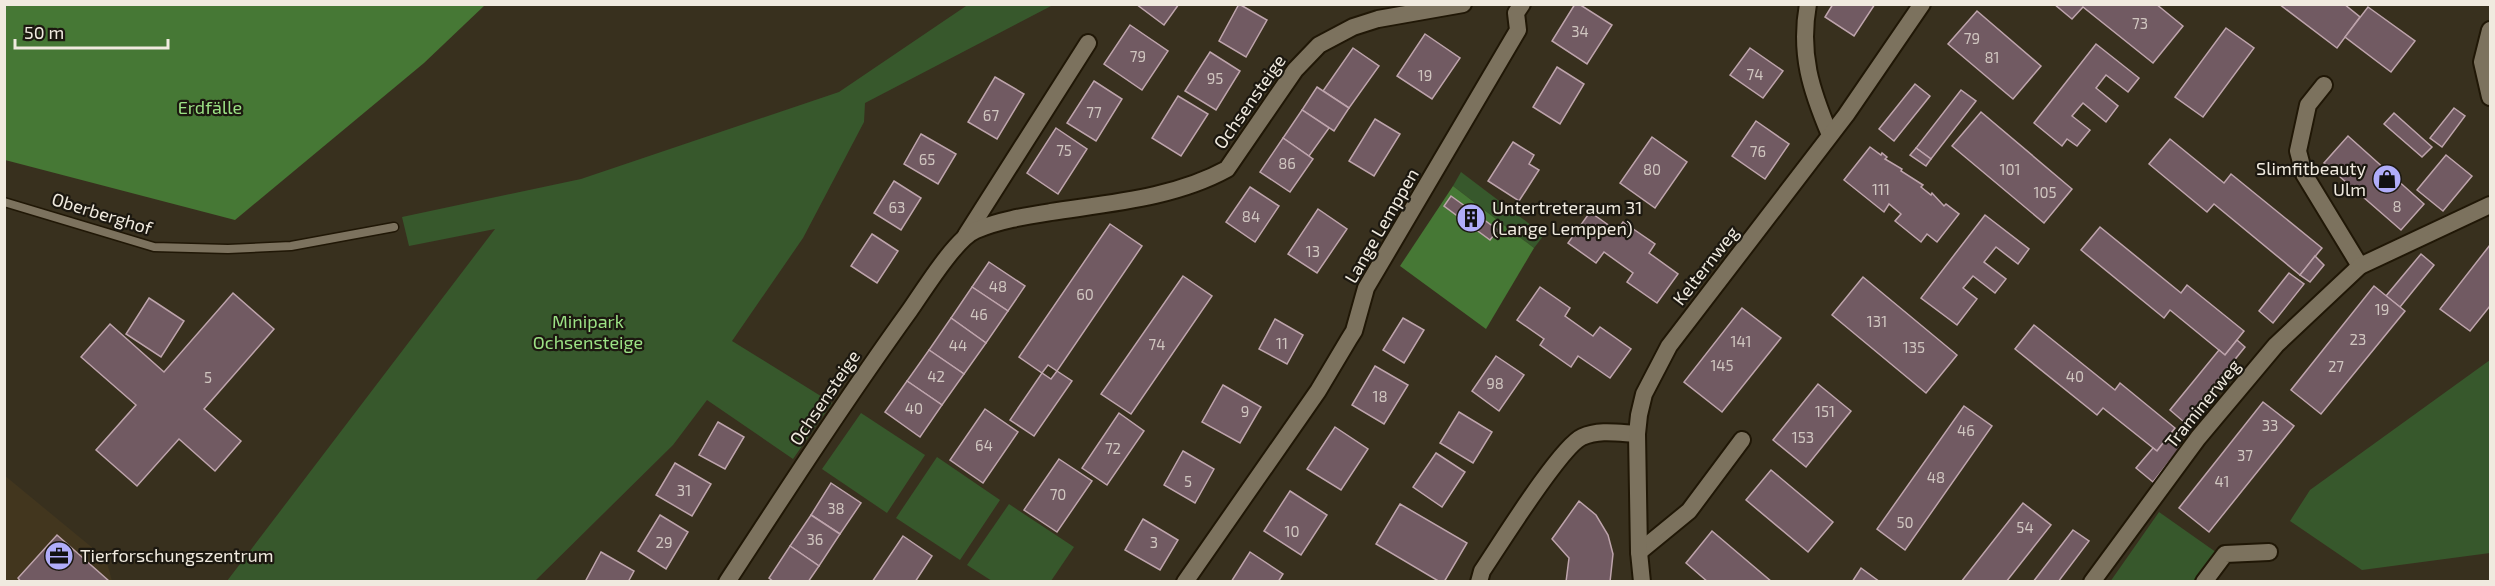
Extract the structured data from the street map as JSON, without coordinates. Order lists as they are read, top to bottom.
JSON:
{
  "streets": {
    "street": [
      "Ochsensteige",
      "Lange Lemppen",
      "Kelternweg",
      "Traminerweg"
    ],
    "lane": ["Oberberghof"]
  },
  "parks": ["Erdfälle", "Minipark Ochsensteige"],
  "places": {
    "shop": ["Slimfitbeauty Ulm"],
    "building": ["Untertreteraum 31 (Lange Lemppen)"],
    "office": ["Tierforschungszentrum"]
  },
  "house_numbers": [
    "73",
    "34",
    "79",
    "79",
    "81",
    "74",
    "19",
    "95",
    "77",
    "67",
    "75",
    "76",
    "65",
    "86",
    "80",
    "101",
    "111",
    "105",
    "8",
    "63",
    "84",
    "13",
    "48",
    "60",
    "19",
    "46",
    "131",
    "23",
    "141",
    "11",
    "74",
    "44",
    "135",
    "145",
    "27",
    "42",
    "40",
    "5",
    "98",
    "18",
    "40",
    "9",
    "151",
    "33",
    "46",
    "153",
    "64",
    "72",
    "37",
    "48",
    "5",
    "41",
    "31",
    "70",
    "38",
    "50",
    "54",
    "10",
    "36",
    "29",
    "3"
  ],
  "scale_bar": "50 m"
}
